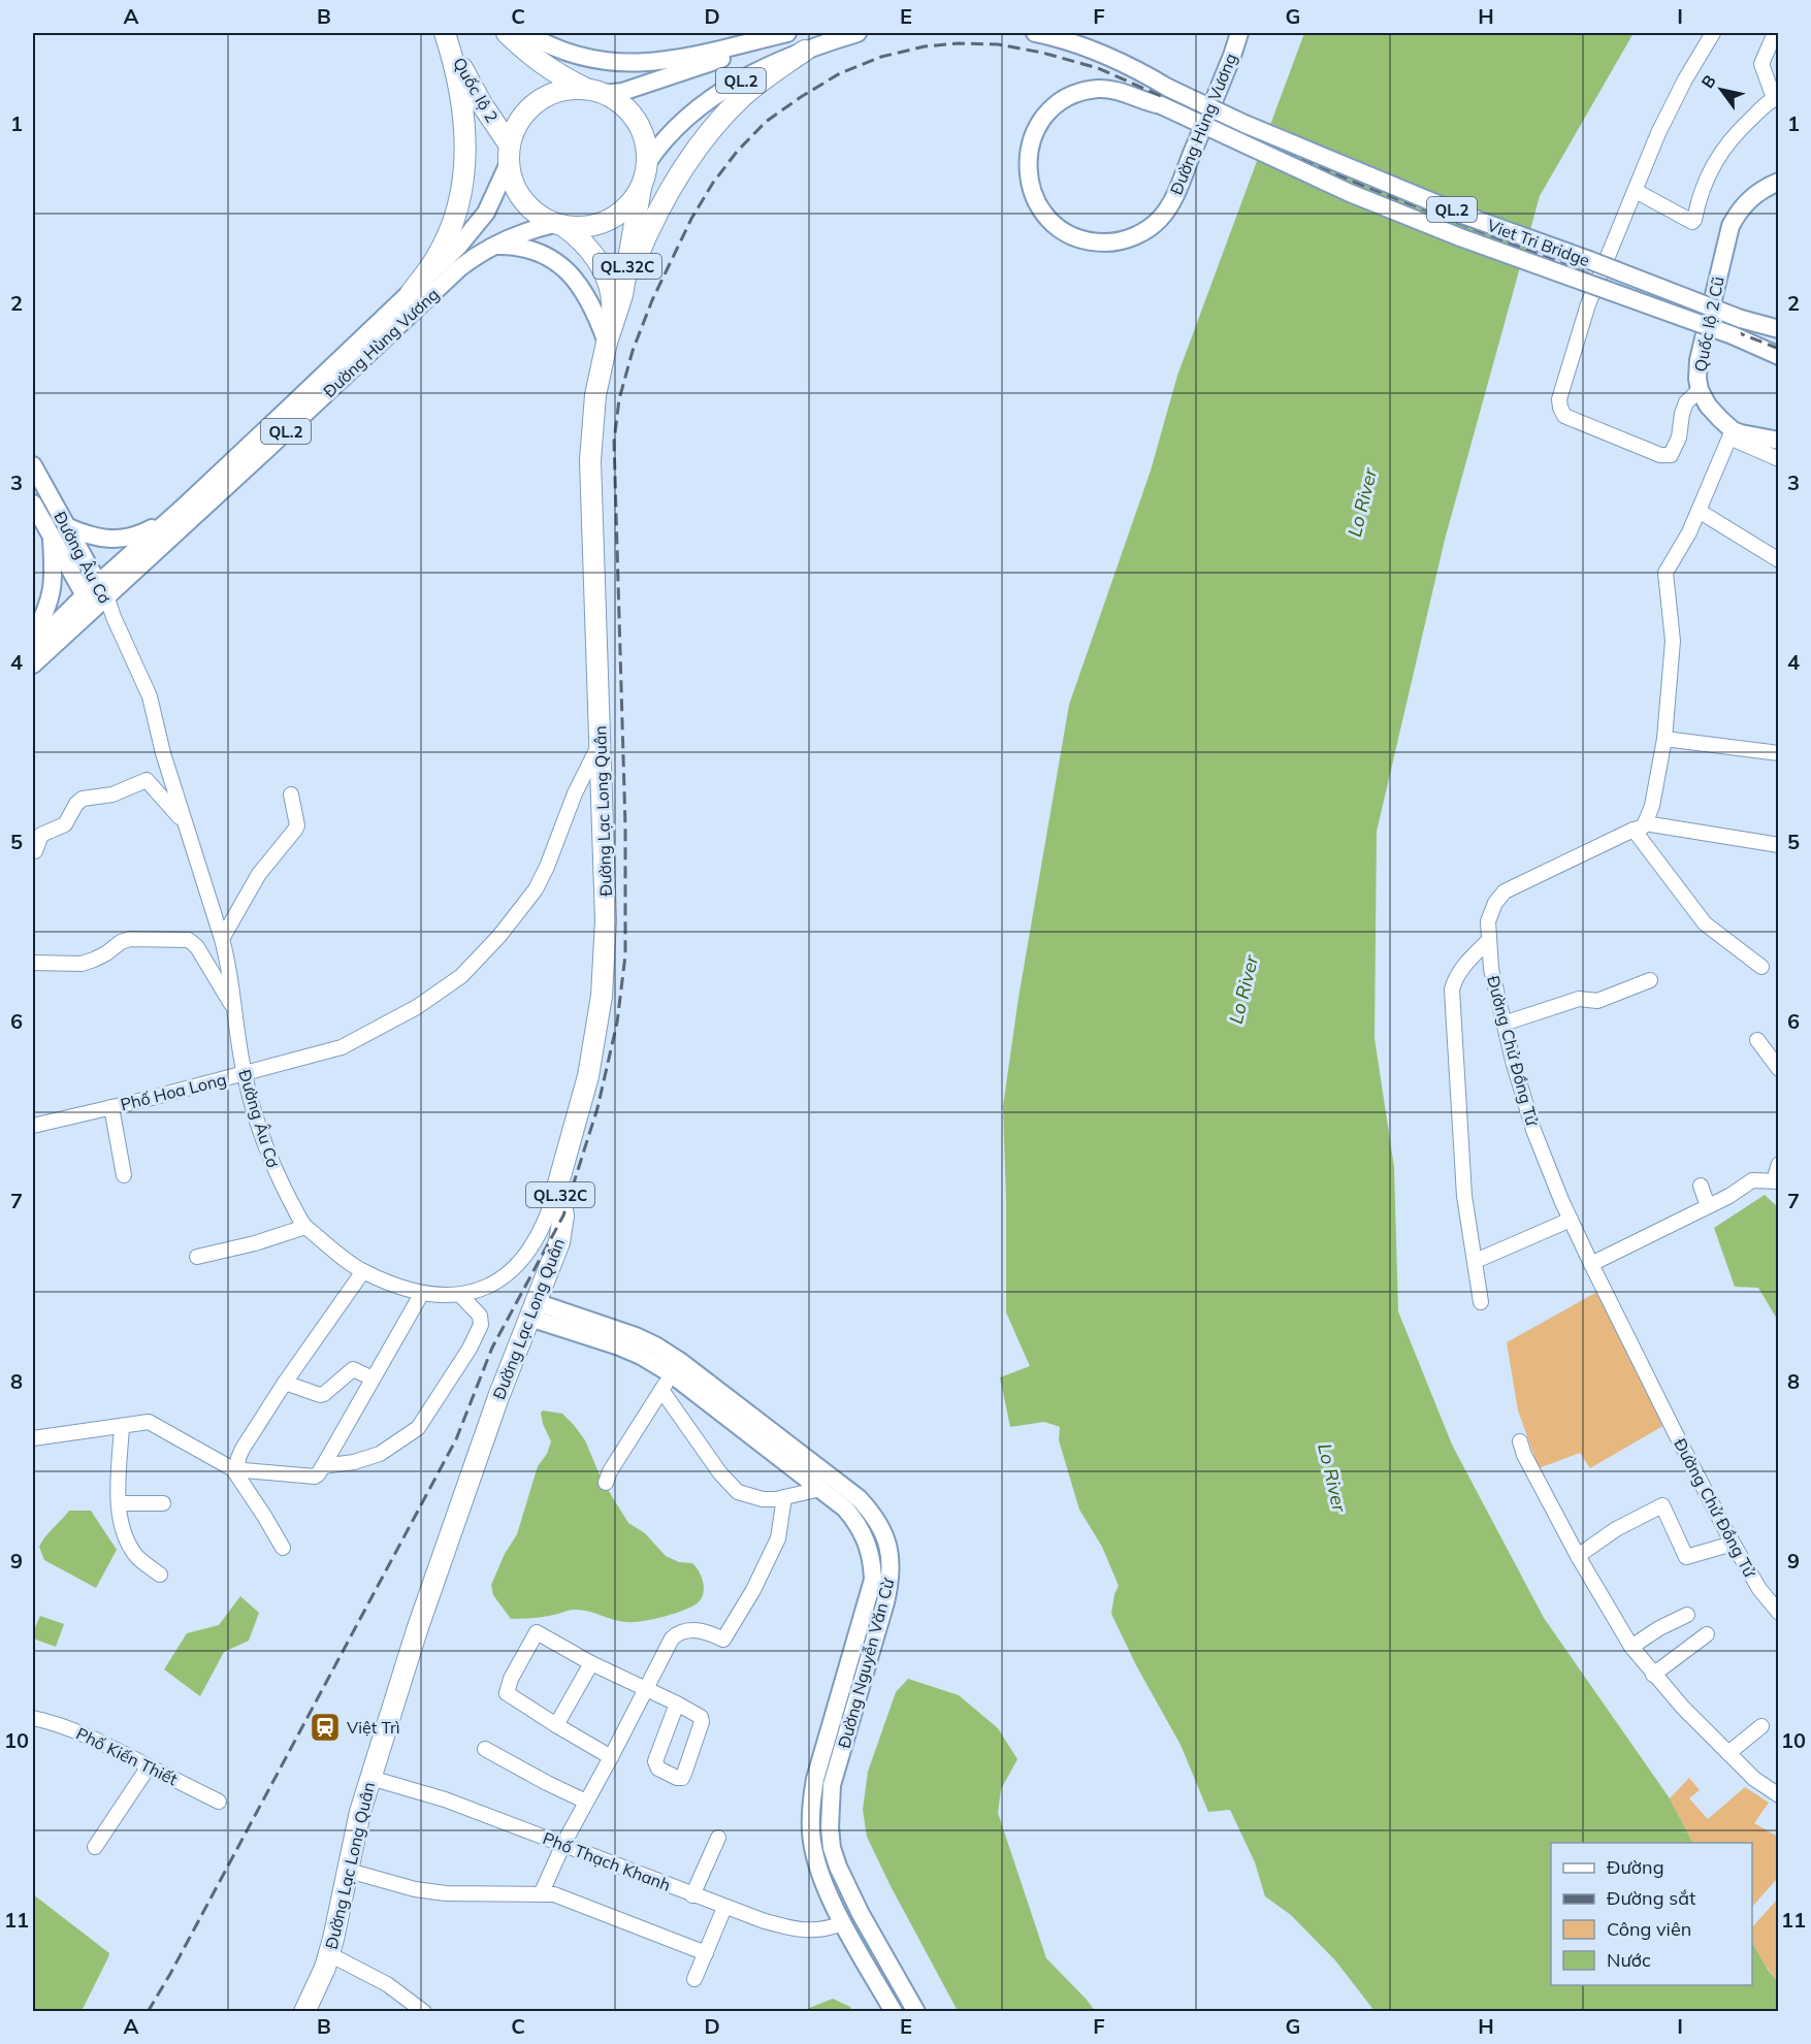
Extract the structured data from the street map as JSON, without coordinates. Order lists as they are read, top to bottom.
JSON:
{
  "streets": {
    "highway": [
      "QL.2",
      "Quốc lộ 2",
      "QL.32C",
      "Đường Lạc Long Quân"
    ],
    "main road": [
      "Đường Hùng Vương",
      "Viet Tri Bridge",
      "Quốc lộ 2 Cũ",
      "Đường Âu Cơ",
      "Đường Nguyễn Văn Cừ"
    ],
    "street": [
      "Đường Chử Đồng Tử",
      "Phố Hoa Long",
      "Phố Kiến Thiết",
      "Phố Thạch Khanh"
    ]
  },
  "crossings": [
    ["QL.2", "Quốc lộ 2"],
    ["QL.2", "Đường Hùng Vương"],
    ["QL.2", "Đường Lạc Long Quân"],
    ["Quốc lộ 2", "Đường Hùng Vương"],
    ["Quốc lộ 2", "Đường Lạc Long Quân"],
    ["Đường Hùng Vương", "Viet Tri Bridge"],
    ["Đường Hùng Vương", "Đường Âu Cơ"],
    ["Đường Hùng Vương", "Đường Lạc Long Quân"],
    ["Viet Tri Bridge", "Quốc lộ 2 Cũ"],
    ["Đường Âu Cơ", "Đường Lạc Long Quân"],
    ["Đường Âu Cơ", "Phố Hoa Long"],
    ["Đường Lạc Long Quân", "Phố Hoa Long"],
    ["Đường Lạc Long Quân", "Đường Nguyễn Văn Cừ"],
    ["Đường Lạc Long Quân", "Phố Thạch Khanh"],
    ["Đường Nguyễn Văn Cừ", "Phố Thạch Khanh"]
  ],
  "water": ["Lo River"],
  "places": {
    "station": ["Việt Trì"]
  },
  "legend": [
    "Đường",
    "Đường sắt",
    "Công viên",
    "Nước"
  ],
  "north": "top left",
  "grid": {
    "columns": [
      "A",
      "B",
      "C",
      "D",
      "E",
      "F",
      "G",
      "H",
      "I"
    ],
    "rows": [
      "1",
      "2",
      "3",
      "4",
      "5",
      "6",
      "7",
      "8",
      "9",
      "10",
      "11"
    ]
  }
}
